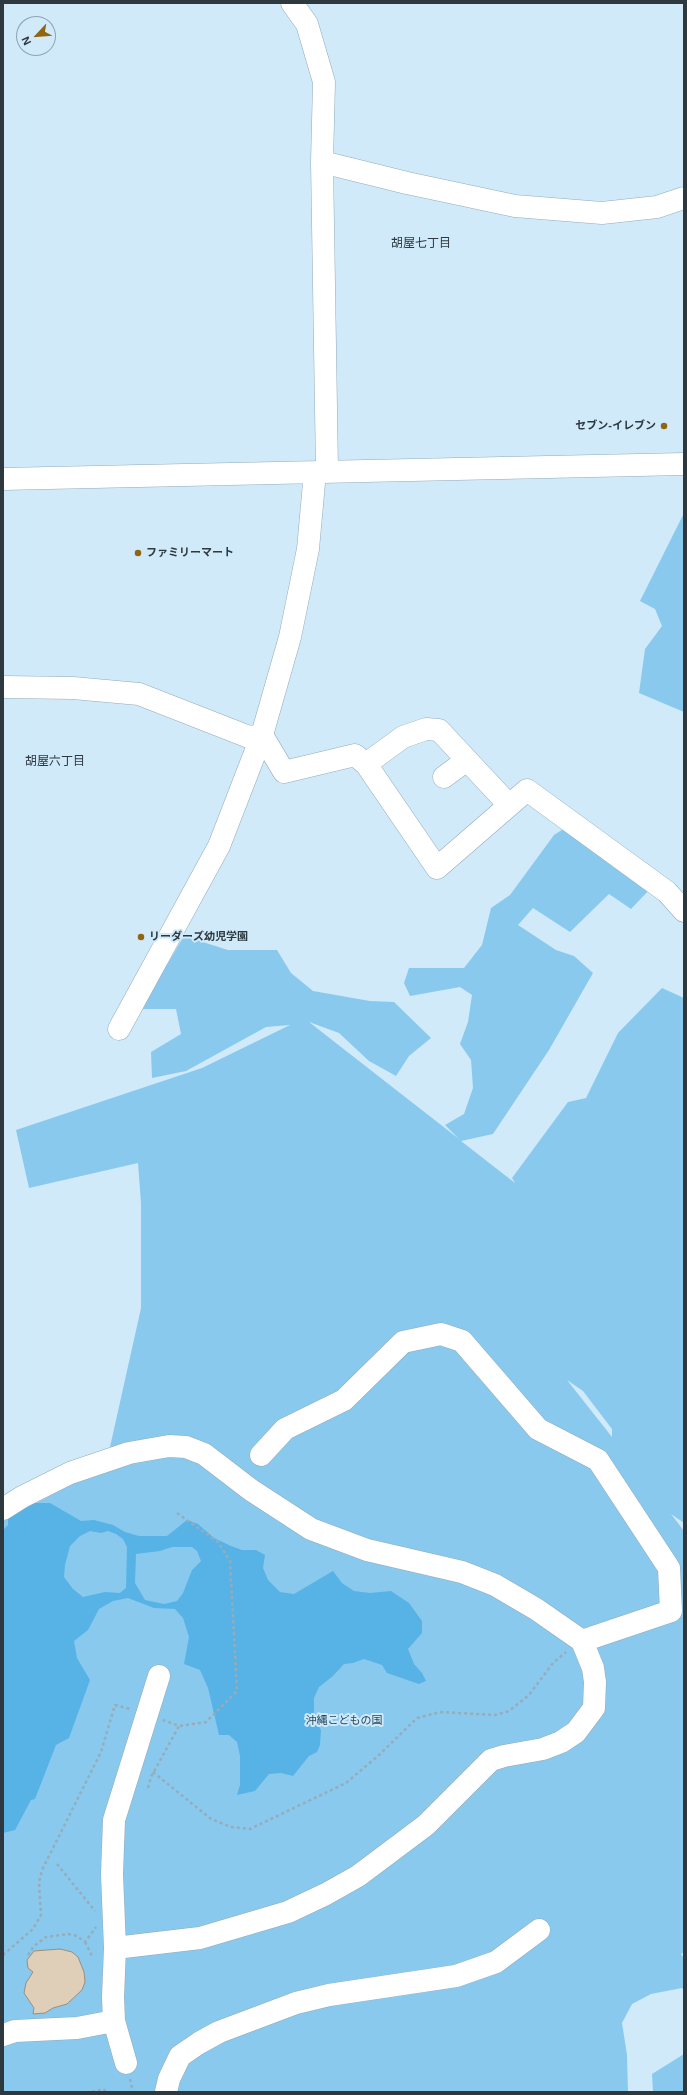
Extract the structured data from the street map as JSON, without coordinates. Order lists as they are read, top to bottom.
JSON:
{
  "districts": ["胡屋七丁目", "胡屋六丁目"],
  "parks": ["沖縄こどもの国"],
  "places": ["セブン-イレブン", "ファミリーマート", "リーダーズ幼児学園"],
  "north": "bottom left"
}
